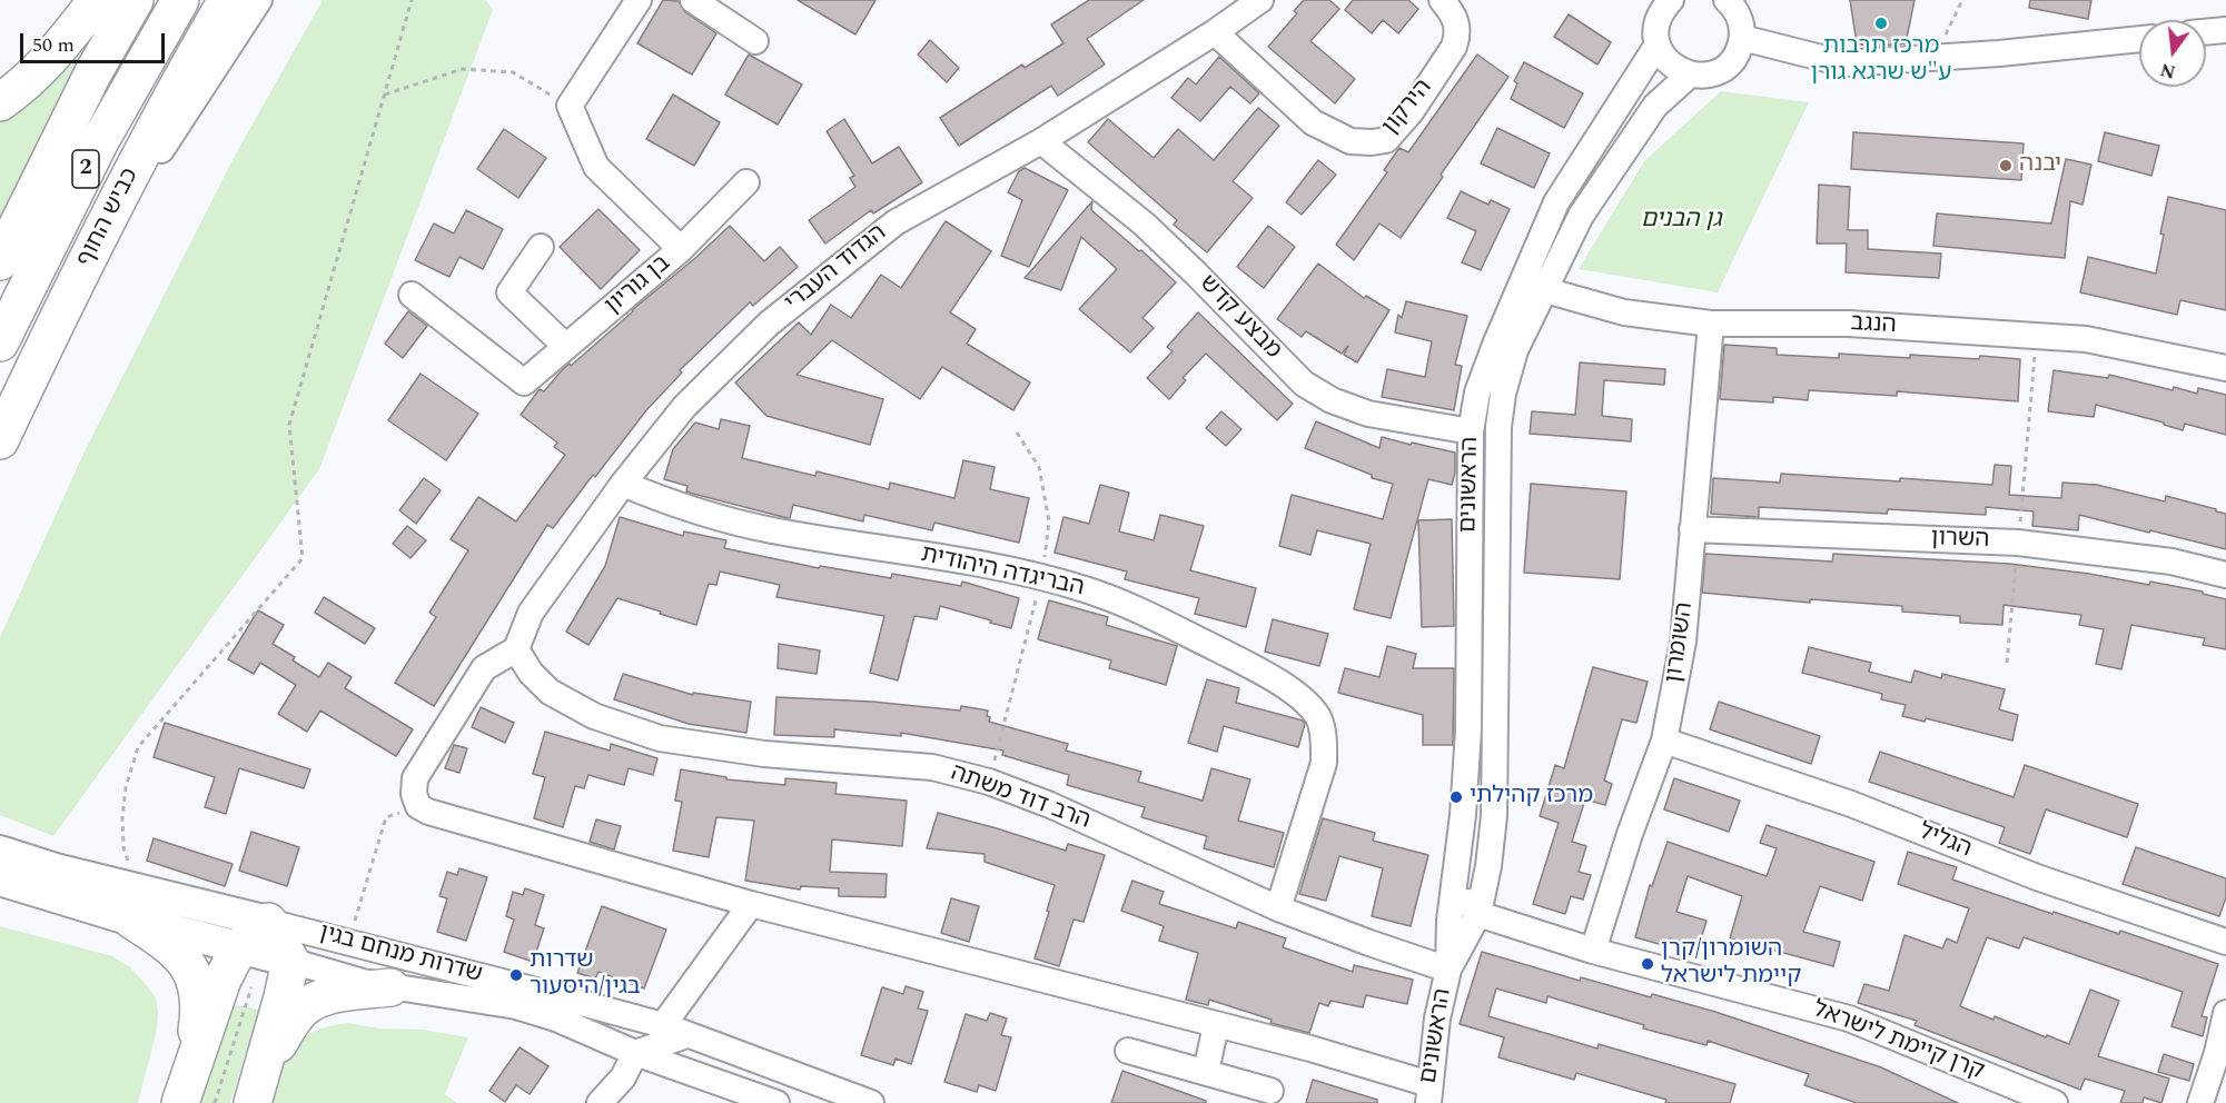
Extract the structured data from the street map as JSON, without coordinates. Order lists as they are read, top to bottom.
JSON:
{
  "streets": {
    "highway": ["2", "כביש החוף"],
    "main road": ["שדרות מנחם בגין"],
    "street": [
      "הירקון",
      "הגדוד העברי",
      "בן גוריון",
      "מבצע קדש",
      "הנגב",
      "הראשונים",
      "השרון",
      "הבריגדה היהודית",
      "השומרון",
      "הרב דוד משתה",
      "הגליל",
      "קרן קיימת לישראל"
    ]
  },
  "crossings": [
    ["הירקון", "הגדוד העברי"],
    ["הגדוד העברי", "מבצע קדש"],
    ["הגדוד העברי", "הבריגדה היהודית"],
    ["הגדוד העברי", "הרב דוד משתה"],
    ["מבצע קדש", "הראשונים"],
    ["הנגב", "הראשונים"],
    ["הנגב", "השומרון"],
    ["הראשונים", "הרב דוד משתה"],
    ["הראשונים", "קרן קיימת לישראל"],
    ["השרון", "השומרון"],
    ["הבריגדה היהודית", "הרב דוד משתה"],
    ["השומרון", "הגליל"],
    ["השומרון", "קרן קיימת לישראל"]
  ],
  "parks": ["גן הבנים"],
  "places": [
    "מרכז תרבות ע\"ש שרגא גורן",
    "יבנה",
    "מרכז קהילתי",
    "השומרון/קרן קיימת לישראל",
    "שדרות בגין/היסעור"
  ],
  "scale_bar": "50 m",
  "north": "bottom"
}
